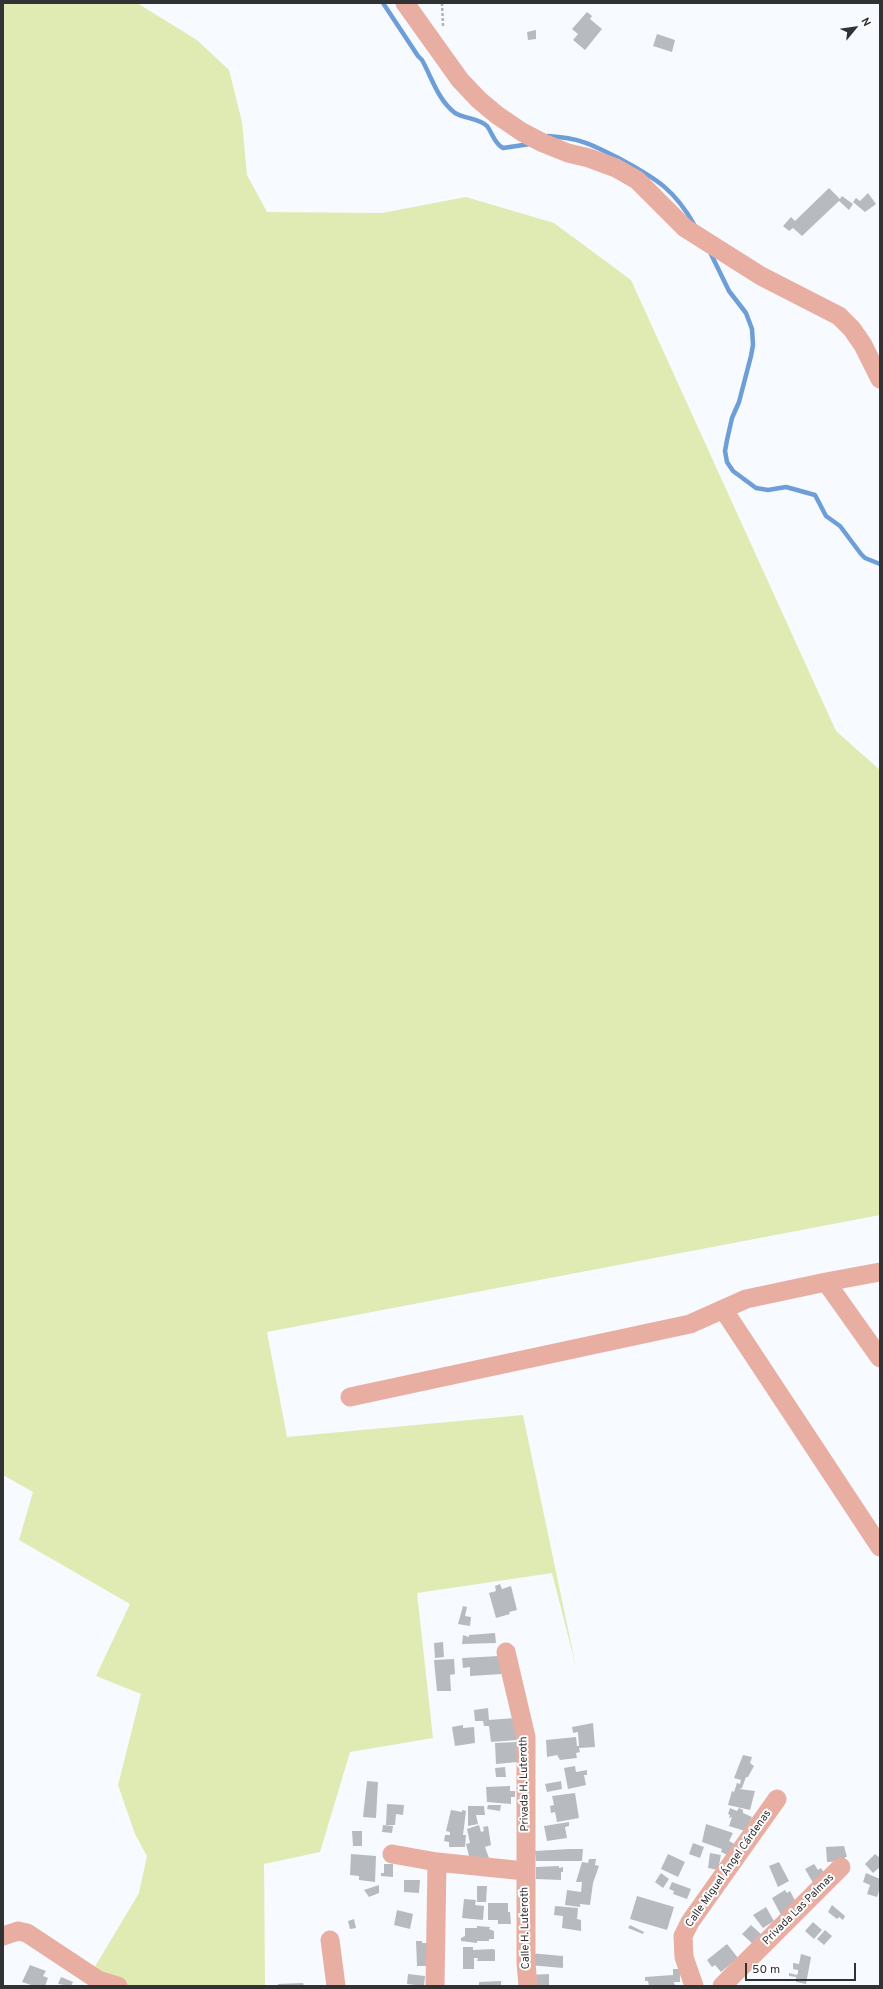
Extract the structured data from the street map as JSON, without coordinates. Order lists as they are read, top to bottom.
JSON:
{
  "streets": {
    "street": [
      "Privada H. Luteroth",
      "Calle Miguel Ángel Cárdenas",
      "Privada Las Palmas",
      "Calle H. Luteroth"
    ]
  },
  "crossings": [
    ["Privada H. Luteroth", "Calle H. Luteroth"]
  ],
  "scale_bar": "50 m",
  "north": "top right"
}
